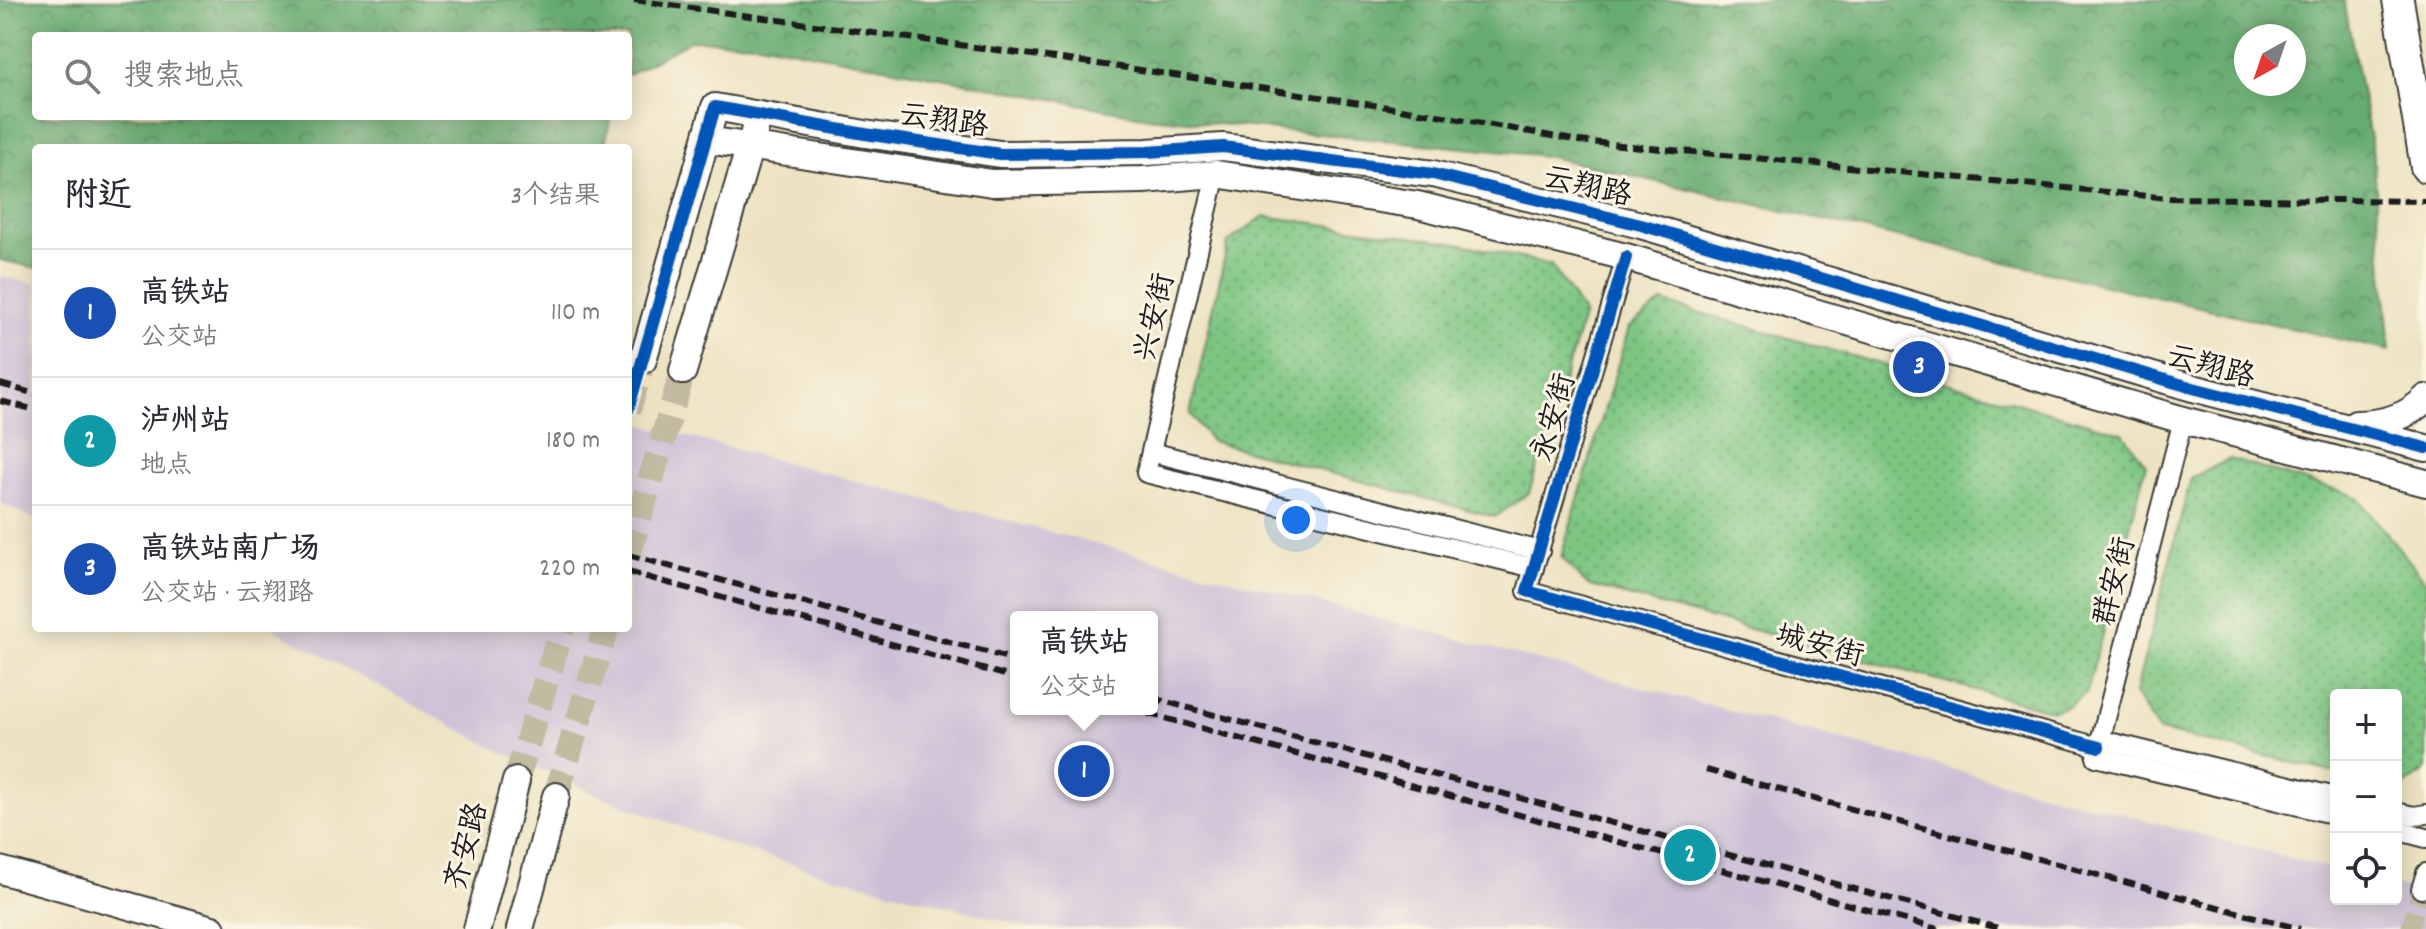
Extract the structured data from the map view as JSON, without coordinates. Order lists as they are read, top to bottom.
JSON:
{
  "streets": {
    "street": [
      "云翔路",
      "兴安街",
      "永安街",
      "群安街",
      "城安街",
      "齐安路"
    ]
  },
  "crossings": [
    ["云翔路", "兴安街"],
    ["云翔路", "永安街"],
    ["云翔路", "群安街"],
    ["兴安街", "永安街"],
    ["永安街", "城安街"],
    ["群安街", "城安街"]
  ],
  "north": "bottom left",
  "page": {
    "search": "搜索地点",
    "heading": ["附近", "3个结果"],
    "list": [
      {
        "mark": "1",
        "name": "高铁站",
        "note": "公交站",
        "value": "110 m"
      },
      {
        "mark": "2",
        "name": "泸州站",
        "note": "地点",
        "value": "180 m"
      },
      {
        "mark": "3",
        "name": "高铁站南广场",
        "note": "公交站 · 云翔路",
        "value": "220 m"
      }
    ],
    "pins": ["3", "1", "2"],
    "popup": ["高铁站", "公交站"],
    "map_buttons": ["+", "−"]
  }
}
